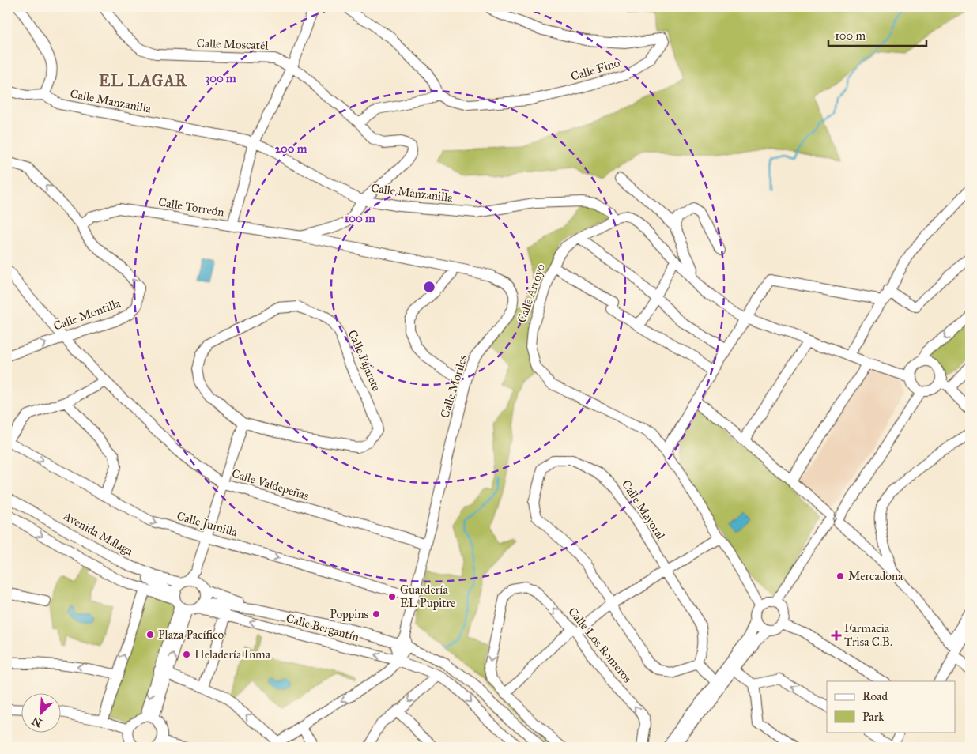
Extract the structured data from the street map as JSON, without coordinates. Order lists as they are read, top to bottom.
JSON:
{
  "streets": {
    "street": [
      "Calle Moscatel",
      "Calle Fino",
      "Calle Manzanilla",
      "Calle Torreón",
      "Calle Arroyo",
      "Calle Montilla",
      "Calle Pajarete",
      "Calle Moriles",
      "Calle Valdepeñas",
      "Calle Mayoral",
      "Calle Jumilla",
      "Avenida Málaga",
      "Calle Bergantín",
      "Calle Los Romeros"
    ]
  },
  "crossings": [
    ["Calle Moscatel", "Calle Manzanilla"],
    ["Calle Manzanilla", "Calle Arroyo"],
    ["Calle Torreón", "Calle Montilla"],
    ["Calle Torreón", "Calle Moriles"],
    ["Calle Montilla", "Calle Valdepeñas"],
    ["Calle Moriles", "Calle Valdepeñas"],
    ["Calle Moriles", "Calle Jumilla"],
    ["Calle Moriles", "Calle Bergantín"],
    ["Avenida Málaga", "Calle Bergantín"]
  ],
  "districts": ["EL LAGAR"],
  "places": {
    "other": [
      "Mercadona",
      "Guardería EL Pupitre",
      "Poppins",
      "Plaza Pacífico",
      "Heladería Inma"
    ],
    "health": ["Farmacia Trisa C.B."]
  },
  "legend": ["Road", "Park"],
  "scale_bar": "100 m",
  "north": "bottom left",
  "rings": ["300 m", "200 m", "100 m"]
}
